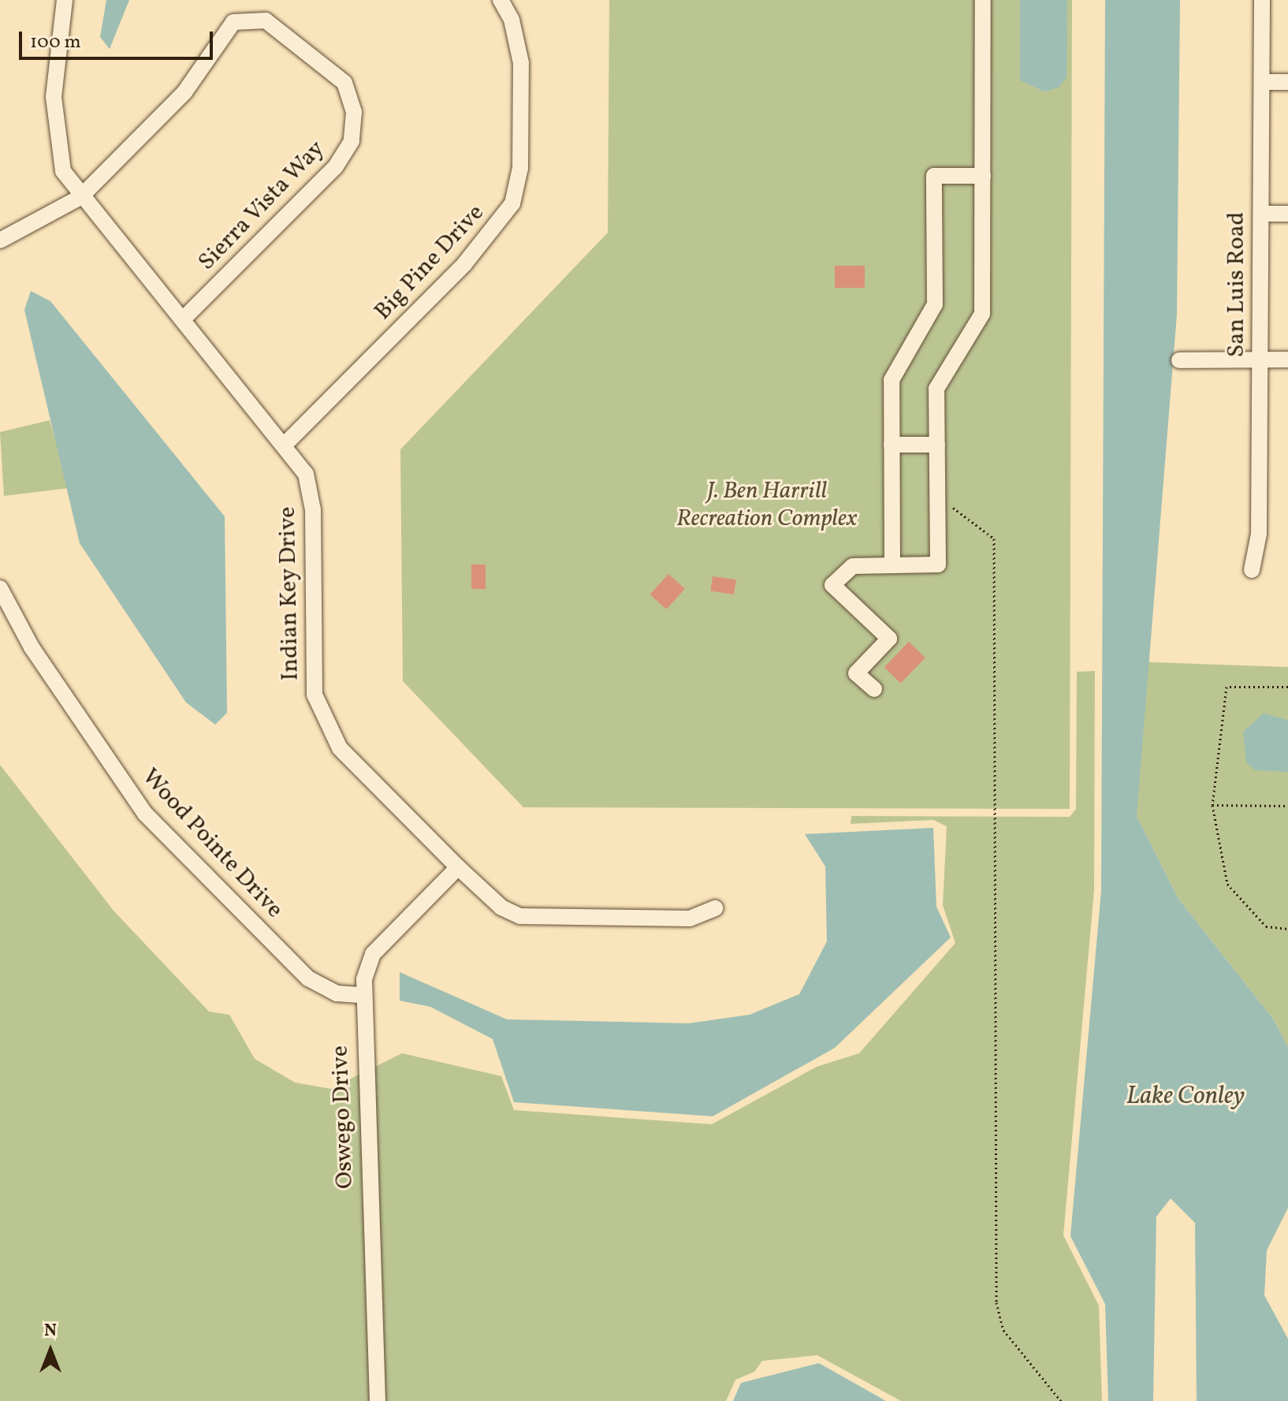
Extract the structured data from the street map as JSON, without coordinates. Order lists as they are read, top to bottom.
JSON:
{
  "streets": {
    "street": [
      "Sierra Vista Way",
      "Big Pine Drive",
      "San Luis Road",
      "Indian Key Drive",
      "Wood Pointe Drive",
      "Oswego Drive"
    ]
  },
  "crossings": [
    ["Sierra Vista Way", "Indian Key Drive"],
    ["Big Pine Drive", "Indian Key Drive"],
    ["Indian Key Drive", "Oswego Drive"],
    ["Wood Pointe Drive", "Oswego Drive"]
  ],
  "water": ["Lake Conley"],
  "parks": ["J. Ben Harrill Recreation Complex"],
  "scale_bar": "100 m",
  "north": "top"
}
